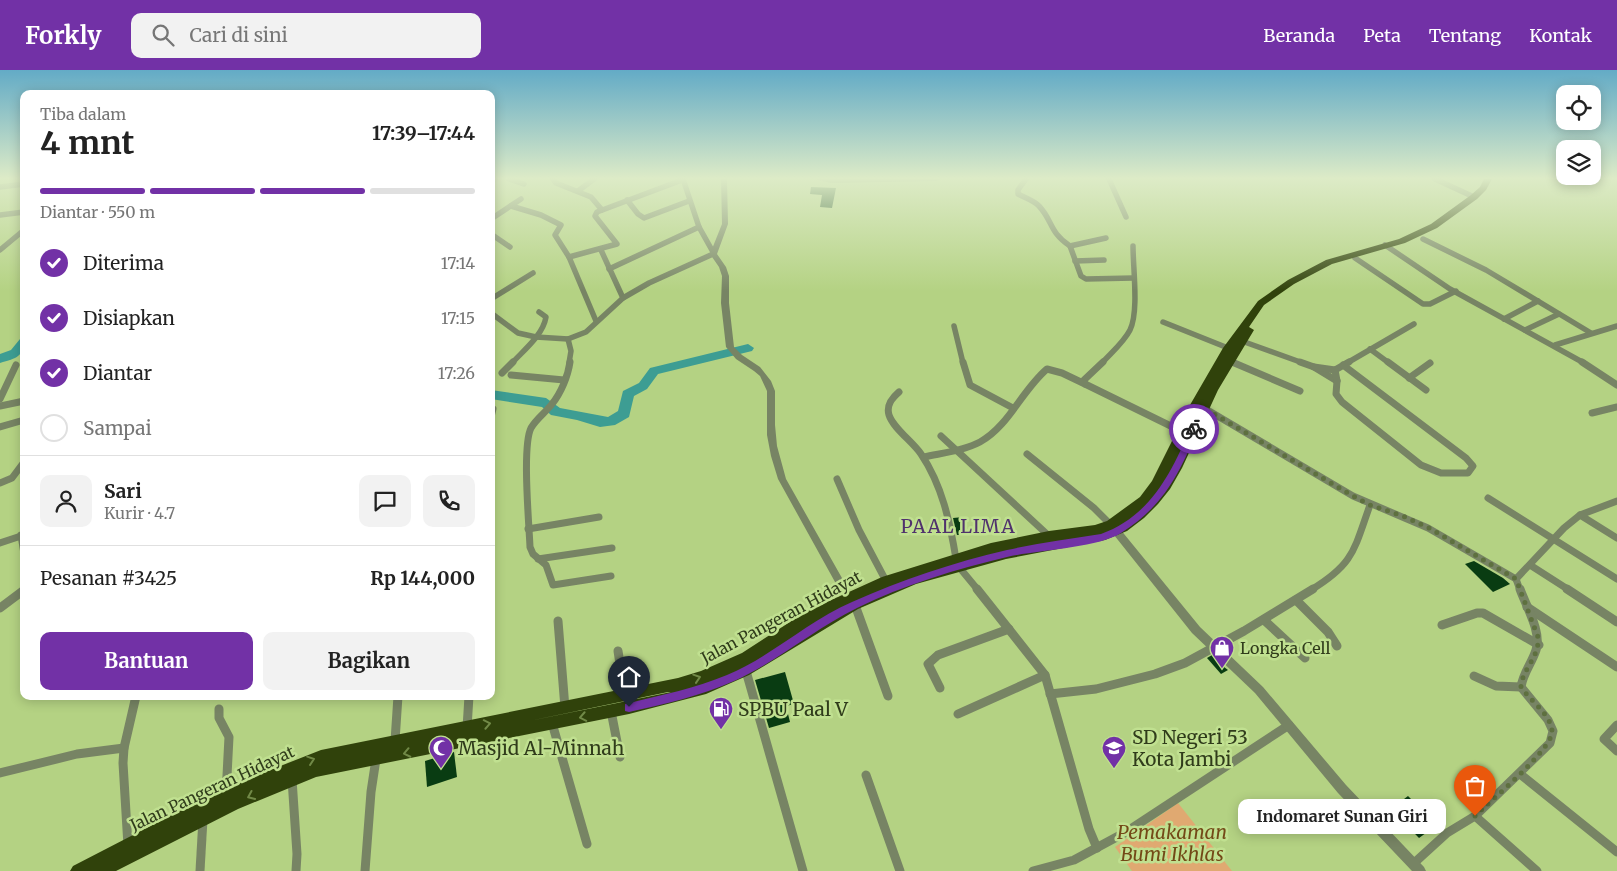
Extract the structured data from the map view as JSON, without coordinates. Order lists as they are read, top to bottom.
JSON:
{
  "streets": {
    "highway": ["Jalan Pangeran Hidayat"]
  },
  "districts": ["PAAL LIMA"],
  "parks": ["Pemakaman Bumi Ikhlas"],
  "places": {
    "shop": ["Longka Cell"],
    "fuel station": ["SPBU Paal V"],
    "mosque": ["Masjid Al-Minnah"],
    "school or university": ["SD Negeri 53 Kota Jambi"],
    "other": ["Indomaret Sunan Giri"]
  },
  "page": {
    "header": "Forkly",
    "search": "Cari di sini",
    "nav": [
      "Beranda",
      "Peta",
      "Tentang",
      "Kontak"
    ],
    "heading": ["4 mnt", "Tiba dalam", "17:39–17:44"],
    "panel": [
      "Sari",
      "Kurir · 4.7",
      "Pesanan #3425",
      "Rp 144,000"
    ],
    "bar": "Diantar · 550 m",
    "list": [
      ["Diterima", "17:14"],
      ["Disiapkan", "17:15"],
      ["Diantar", "17:26"],
      "Sampai"
    ],
    "buttons": ["Bantuan", "Bagikan"],
    "bubble": "Indomaret Sunan Giri"
  }
}
